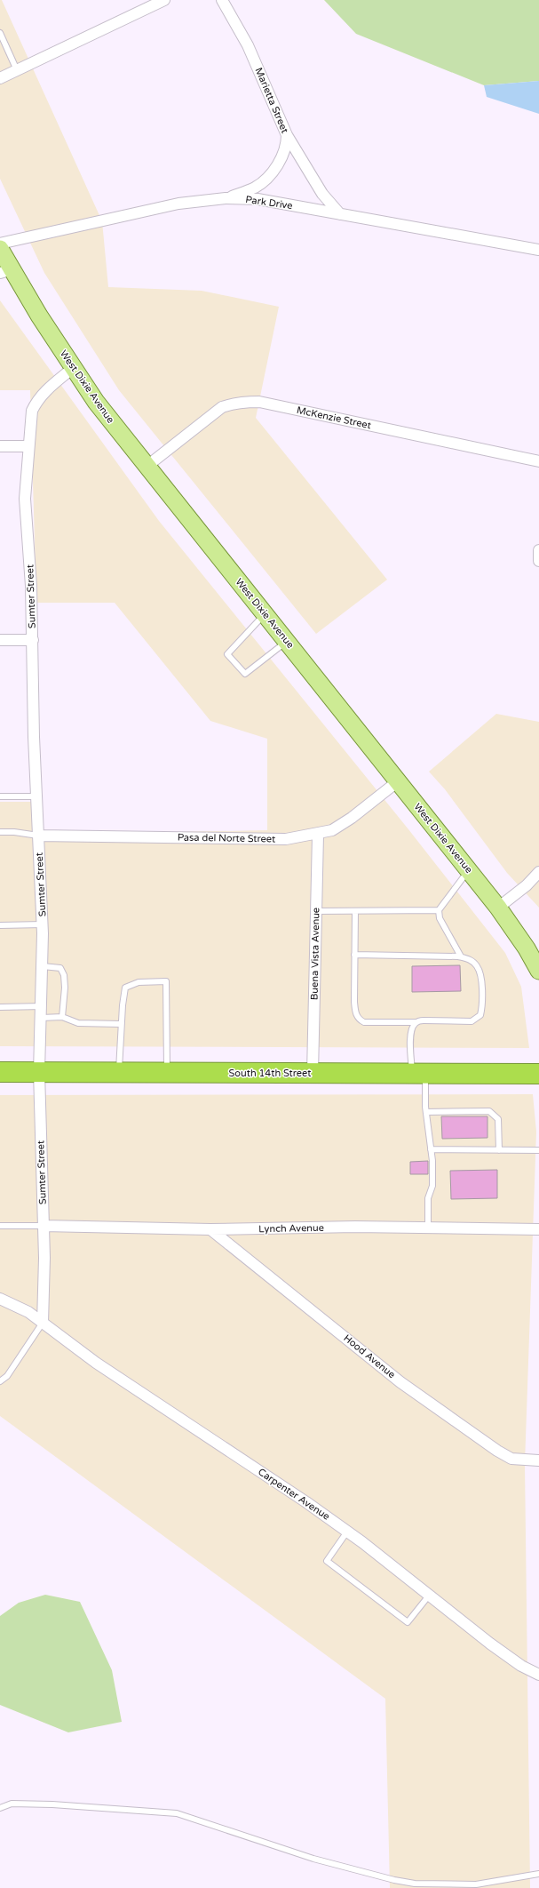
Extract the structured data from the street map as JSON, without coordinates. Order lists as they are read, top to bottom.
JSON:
{
  "streets": {
    "highway": ["South 14th Street"],
    "main road": ["West Dixie Avenue"],
    "street": [
      "Marietta Street",
      "Park Drive",
      "McKenzie Street",
      "Sumter Street",
      "Pasa del Norte Street",
      "Buena Vista Avenue",
      "Lynch Avenue",
      "Hood Avenue",
      "Carpenter Avenue"
    ]
  },
  "crossings": [
    ["Marietta Street", "Park Drive"],
    ["West Dixie Avenue", "McKenzie Street"],
    ["West Dixie Avenue", "Sumter Street"],
    ["West Dixie Avenue", "Pasa del Norte Street"],
    ["Sumter Street", "Pasa del Norte Street"],
    ["Sumter Street", "South 14th Street"],
    ["Sumter Street", "Lynch Avenue"],
    ["Sumter Street", "Carpenter Avenue"],
    ["Pasa del Norte Street", "Buena Vista Avenue"],
    ["Buena Vista Avenue", "South 14th Street"],
    ["Lynch Avenue", "Hood Avenue"]
  ]
}
